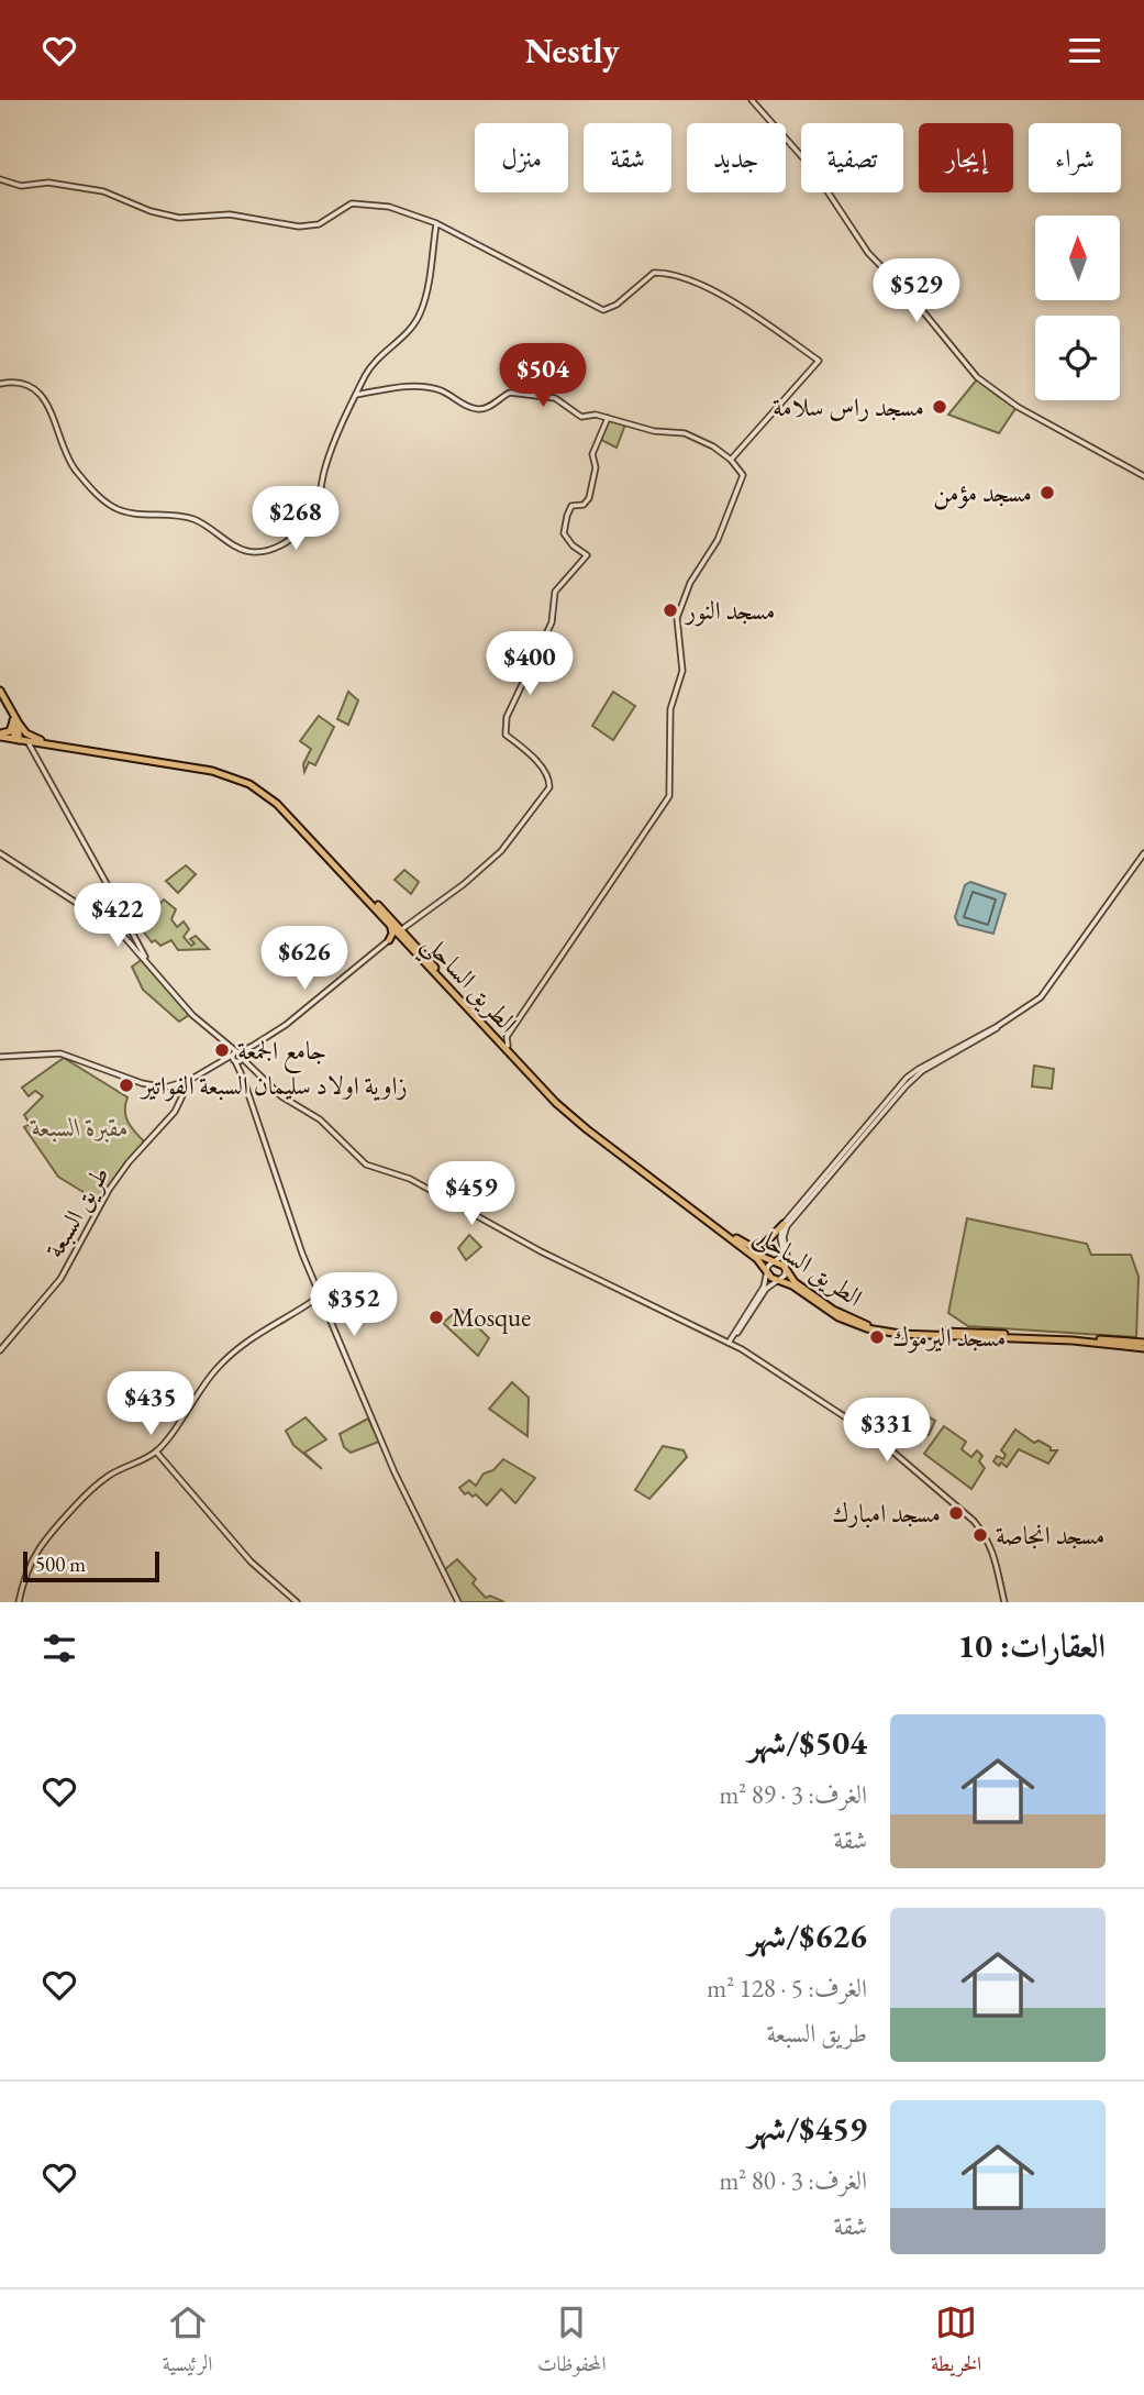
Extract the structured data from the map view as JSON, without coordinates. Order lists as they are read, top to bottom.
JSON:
{
  "streets": {
    "main road": ["الطريق الساحلي", "الطريق الساحلى"],
    "street": ["طريق السبعة"]
  },
  "crossings": [
    ["الطريق الساحلي", "الطريق الساحلى"]
  ],
  "parks": ["مقبرة السبعة"],
  "places": [
    "مسجد راس سلامة",
    "مسجد مؤمن",
    "مسجد النور",
    "جامع الجمعة",
    "زاوية اولاد سليمان السبعة الفواتير",
    "Mosque",
    "مسجد اليرموك",
    "مسجد امبارك",
    "مسجد انجاصة"
  ],
  "scale_bar": "500 m",
  "north": "top",
  "page": {
    "header": "Nestly",
    "chip": [
      "شراء",
      "إيجار",
      "تصفية",
      "جديد",
      "شقة",
      "منزل"
    ],
    "price": [
      "$529",
      "$504",
      "$268",
      "$400",
      "$422",
      "$626",
      "$459",
      "$352",
      "$435",
      "$331"
    ],
    "scale": "500 m",
    "heading": "العقارات: 10",
    "list": [
      {
        "name": "$504/شهر",
        "note": "الغرف: 3 · 89 m² · شقة"
      },
      {
        "name": "$626/شهر",
        "note": "الغرف: 5 · 128 m² · طريق السبعة"
      },
      {
        "name": "$459/شهر",
        "note": "الغرف: 3 · 80 m² · شقة"
      }
    ],
    "tabs": ["الخريطة", "المحفوظات", "الرئيسية"]
  }
}
